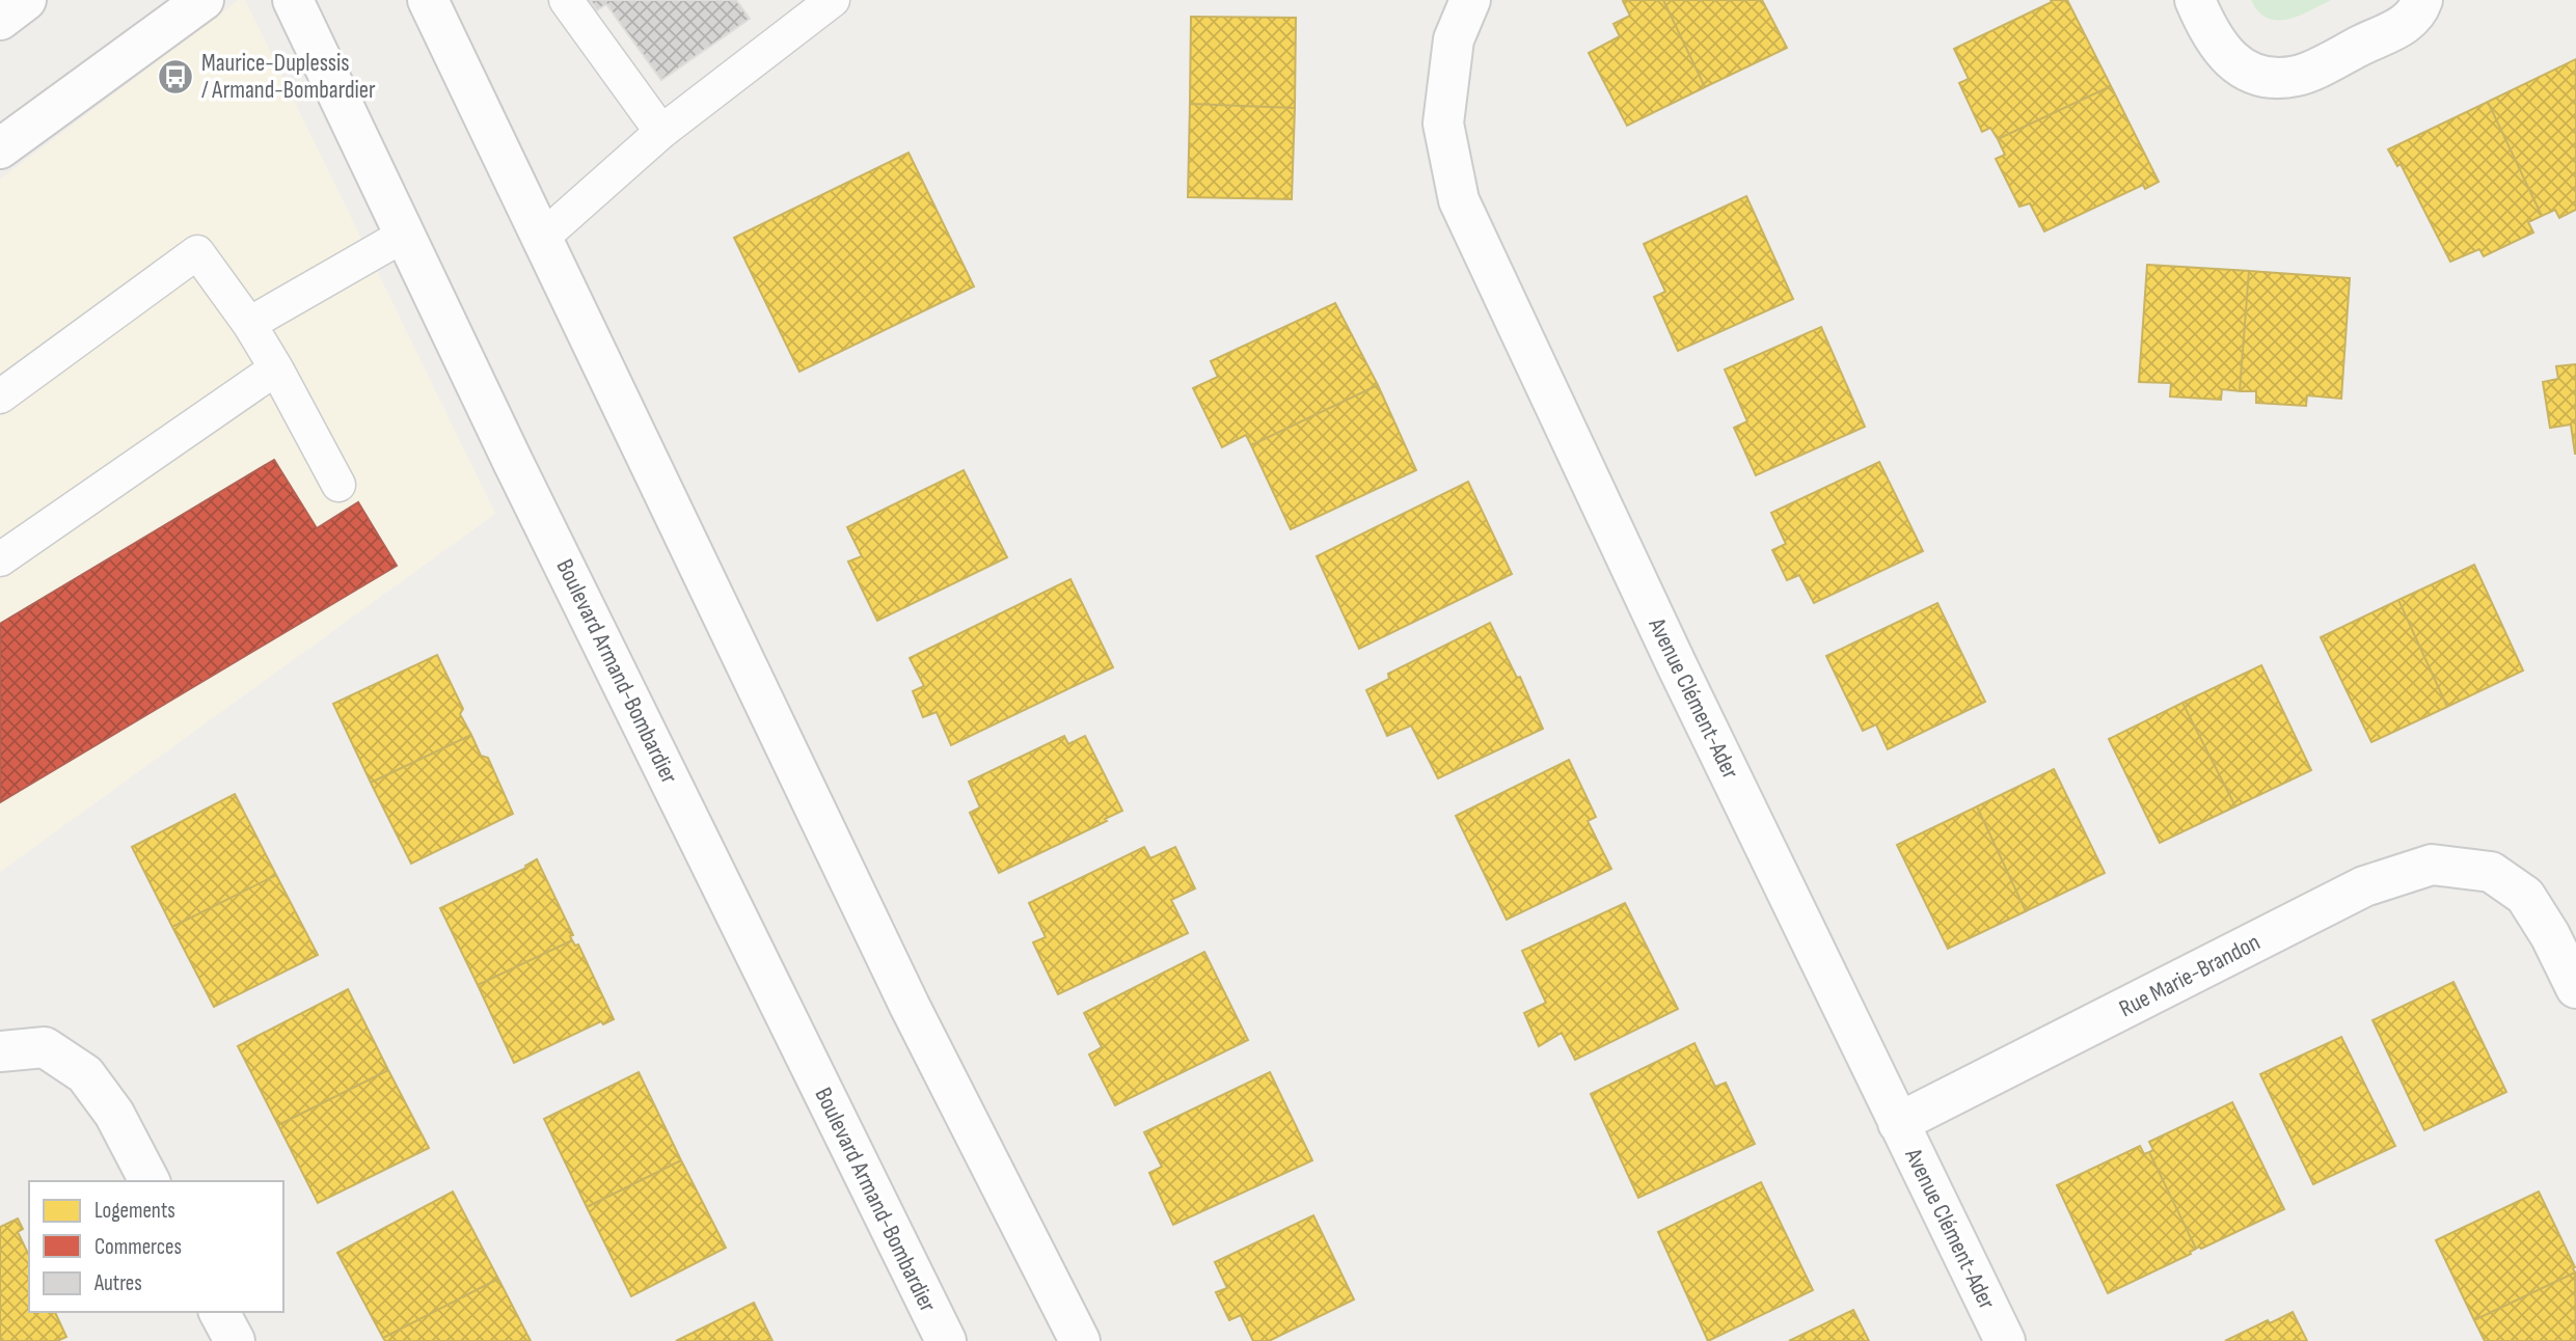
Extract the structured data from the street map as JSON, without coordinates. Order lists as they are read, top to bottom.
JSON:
{
  "streets": {
    "street": ["Boulevard Armand-Bombardier", "Avenue Clément-Ader", "Rue Marie-Brandon"]
  },
  "crossings": [
    ["Avenue Clément-Ader", "Rue Marie-Brandon"]
  ],
  "places": {
    "bus stop": ["Maurice-Duplessis / Armand-Bombardier"]
  },
  "legend": ["Logements", "Commerces", "Autres"]
}
